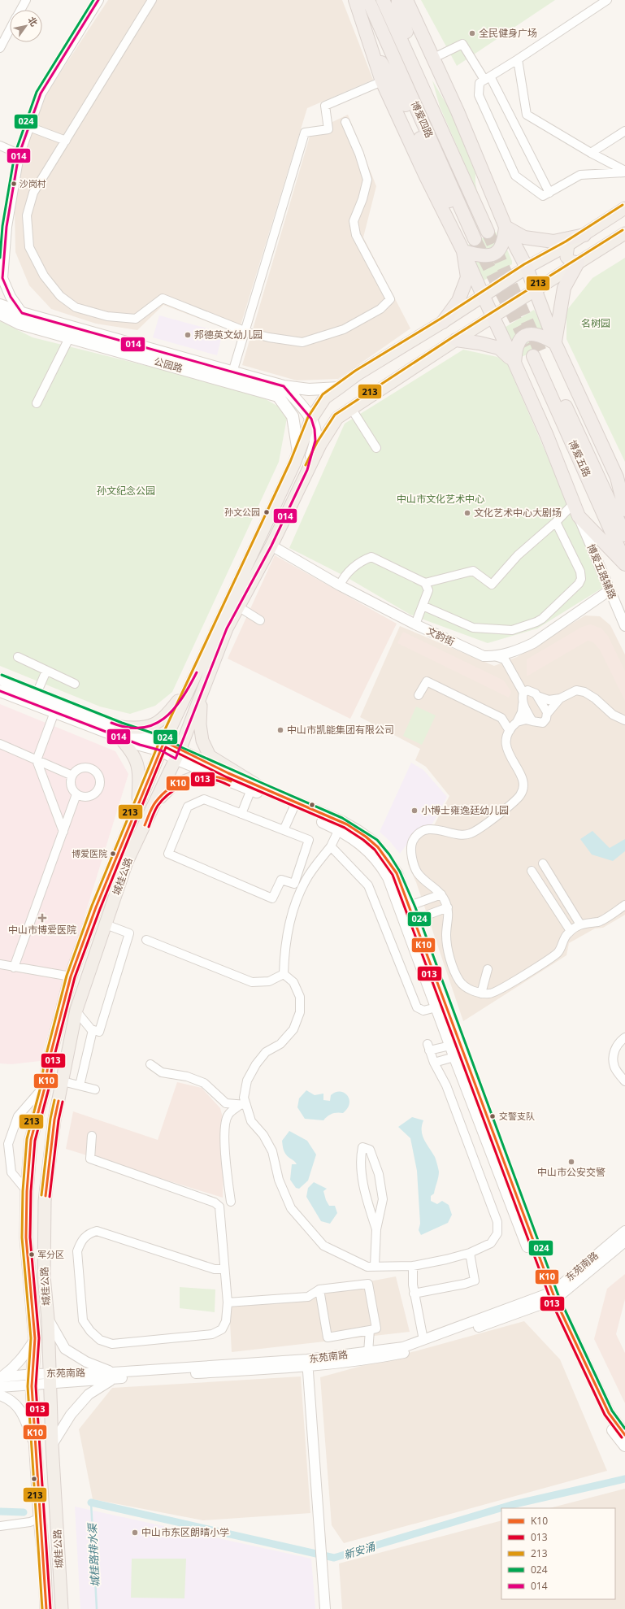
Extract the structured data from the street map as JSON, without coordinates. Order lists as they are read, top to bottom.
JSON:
{
  "streets": {
    "highway": ["博爱四路", "博爱五路"],
    "main road": ["公园路", "城桂公路"],
    "street": ["博爱五路辅路", "文韵街", "东苑南路"]
  },
  "crossings": [
    ["公园路", "城桂公路"],
    ["博爱五路辅路", "文韵街"],
    ["文韵街", "城桂公路"],
    ["城桂公路", "东苑南路"]
  ],
  "water": ["新安涌", "城桂路排水渠"],
  "parks": ["名树园", "孙文纪念公园", "中山市文化艺术中心"],
  "places": {
    "other": [
      "全民健身广场",
      "沙岗村",
      "邦德英文幼儿园",
      "孙文公园",
      "文化艺术中心大剧场",
      "中山市凯能集团有限公司",
      "小博士雍逸廷幼儿园",
      "博爱医院",
      "交警支队",
      "中山市公安交警",
      "军分区",
      "中山市东区朗晴小学"
    ],
    "health": ["中山市博爱医院"]
  },
  "lines": [
    "transit line 024",
    "transit line 014",
    "transit line 213",
    "transit line K10",
    "transit line 013"
  ],
  "legend": [
    "K10",
    "013",
    "213",
    "024",
    "014"
  ],
  "north": "top right"
}
